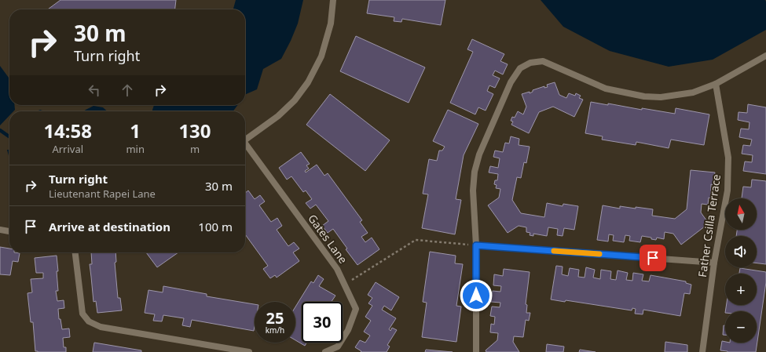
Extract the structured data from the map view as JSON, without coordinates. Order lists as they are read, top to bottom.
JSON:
{
  "streets": {
    "street": ["Father Csilla Terrace", "Gates Lane"]
  },
  "north": "top",
  "page": {
    "turn": ["30 m", "Turn right"],
    "eta": [
      "14:58",
      "Arrival",
      "1",
      "min",
      "130",
      "m"
    ],
    "list": [
      {
        "name": "Turn right",
        "note": "Lieutenant Rapei Lane",
        "value": "30 m"
      },
      {
        "name": "Arrive at destination",
        "value": "100 m"
      }
    ],
    "map_buttons": ["+", "−"],
    "speed": "25 km/h",
    "limit": "30"
  }
}
